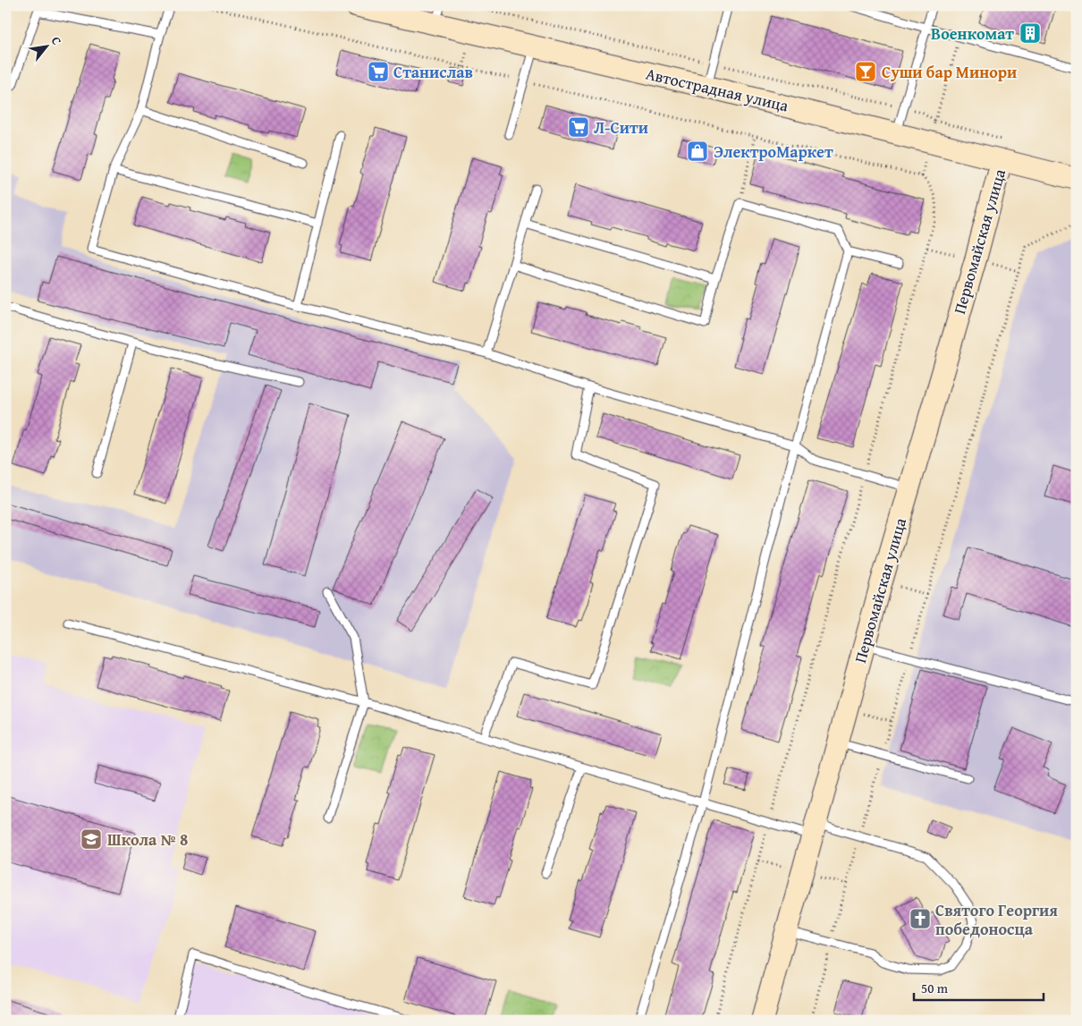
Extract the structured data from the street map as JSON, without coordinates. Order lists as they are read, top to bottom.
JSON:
{
  "streets": {
    "main road": ["Автострадная улица", "Первомайская улица"]
  },
  "crossings": [
    ["Автострадная улица", "Первомайская улица"]
  ],
  "places": {
    "building": ["Военкомат"],
    "supermarket": ["Станислав", "Л-Сити"],
    "bar": ["Суши бар Минори"],
    "shop": ["ЭлектроМаркет"],
    "school or university": ["Школа № 8"],
    "church": ["Святого Георгия победоносца"]
  },
  "scale_bar": "50 m",
  "north": "top right"
}
